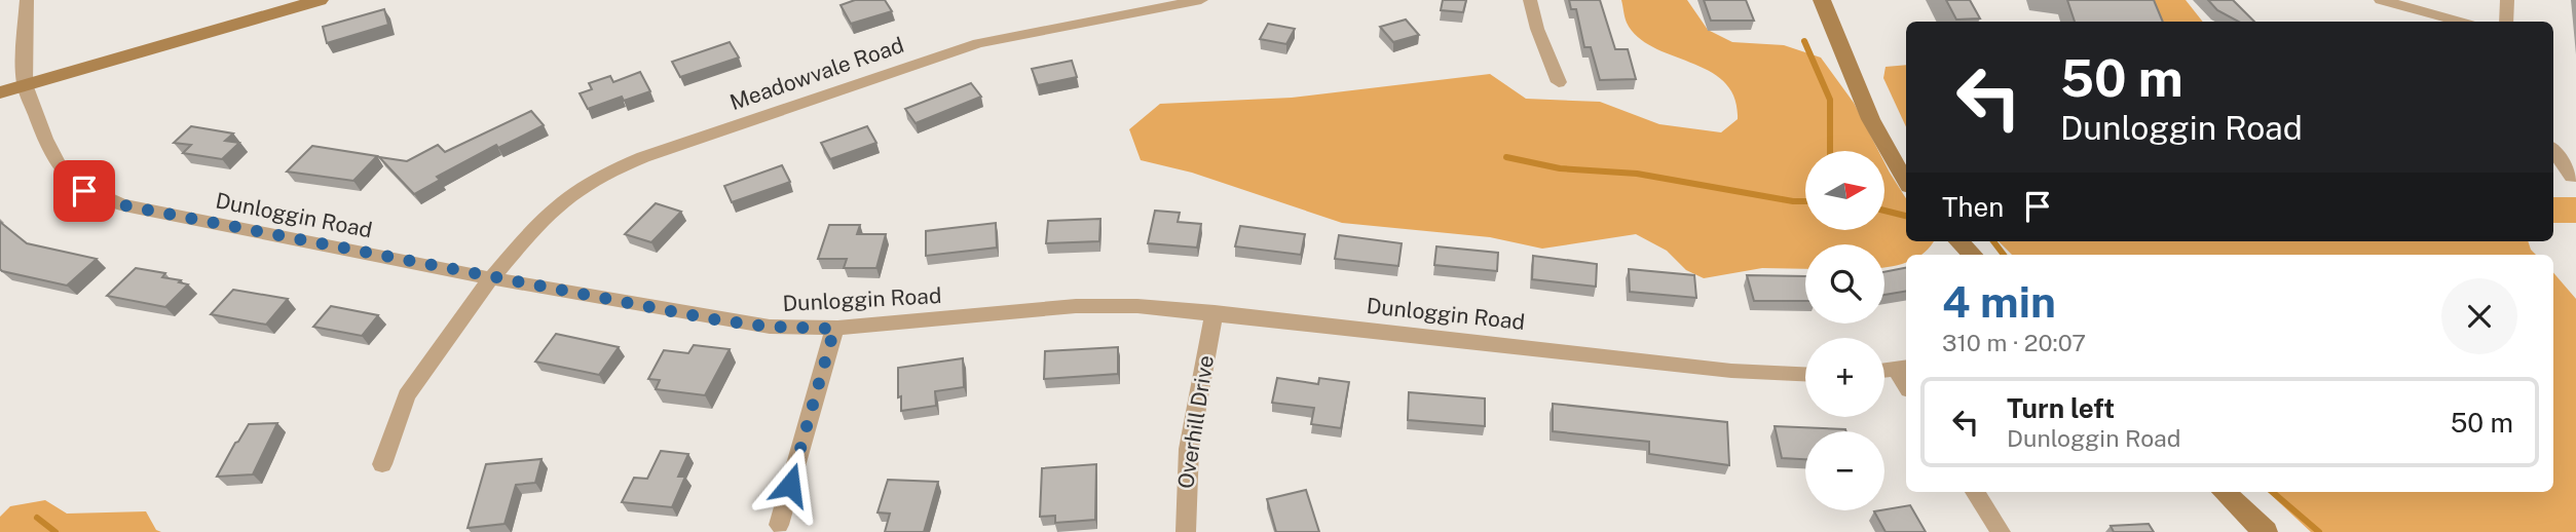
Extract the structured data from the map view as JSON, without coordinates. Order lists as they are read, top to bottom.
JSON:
{
  "streets": {
    "street": ["Meadowvale Road", "Dunloggin Road", "Overhill Drive"]
  },
  "crossings": [
    ["Meadowvale Road", "Dunloggin Road"],
    ["Dunloggin Road", "Overhill Drive"]
  ],
  "north": "right",
  "page": {
    "turn": ["50 m", "Dunloggin Road"],
    "map_buttons": ["+", "−"],
    "then": "Then",
    "heading": ["4 min", "310 m · 20:07"],
    "list": [
      {
        "name": "Turn left",
        "note": "Dunloggin Road",
        "value": "50 m"
      }
    ]
  }
}
